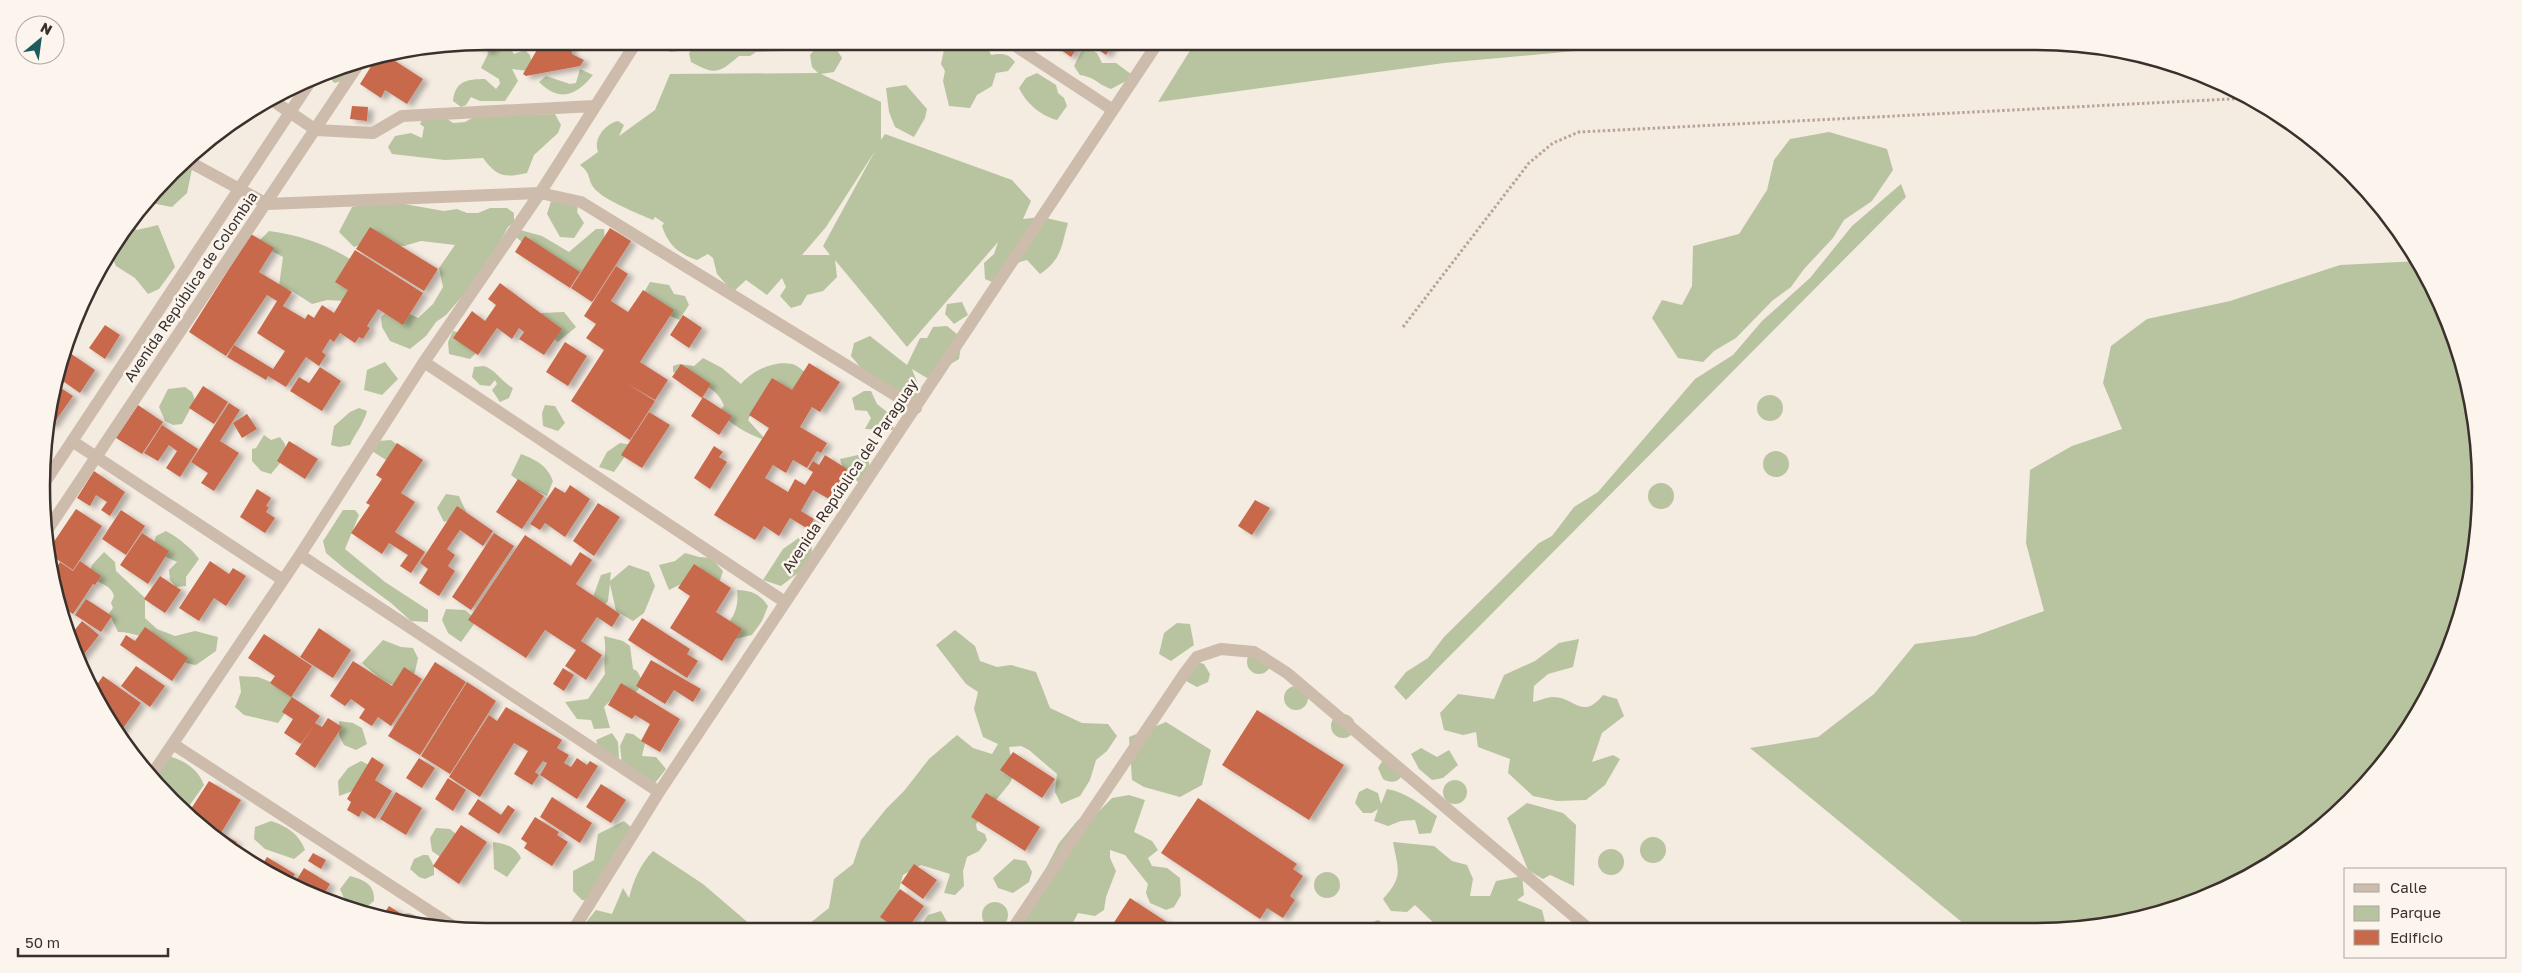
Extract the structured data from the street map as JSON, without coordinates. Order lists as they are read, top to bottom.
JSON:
{
  "streets": {
    "street": ["Avenida República de Colombia", "Avenida República del Paraguay"]
  },
  "legend": ["Calle", "Parque", "Edificio"],
  "scale_bar": "50 m",
  "north": "top right"
}
